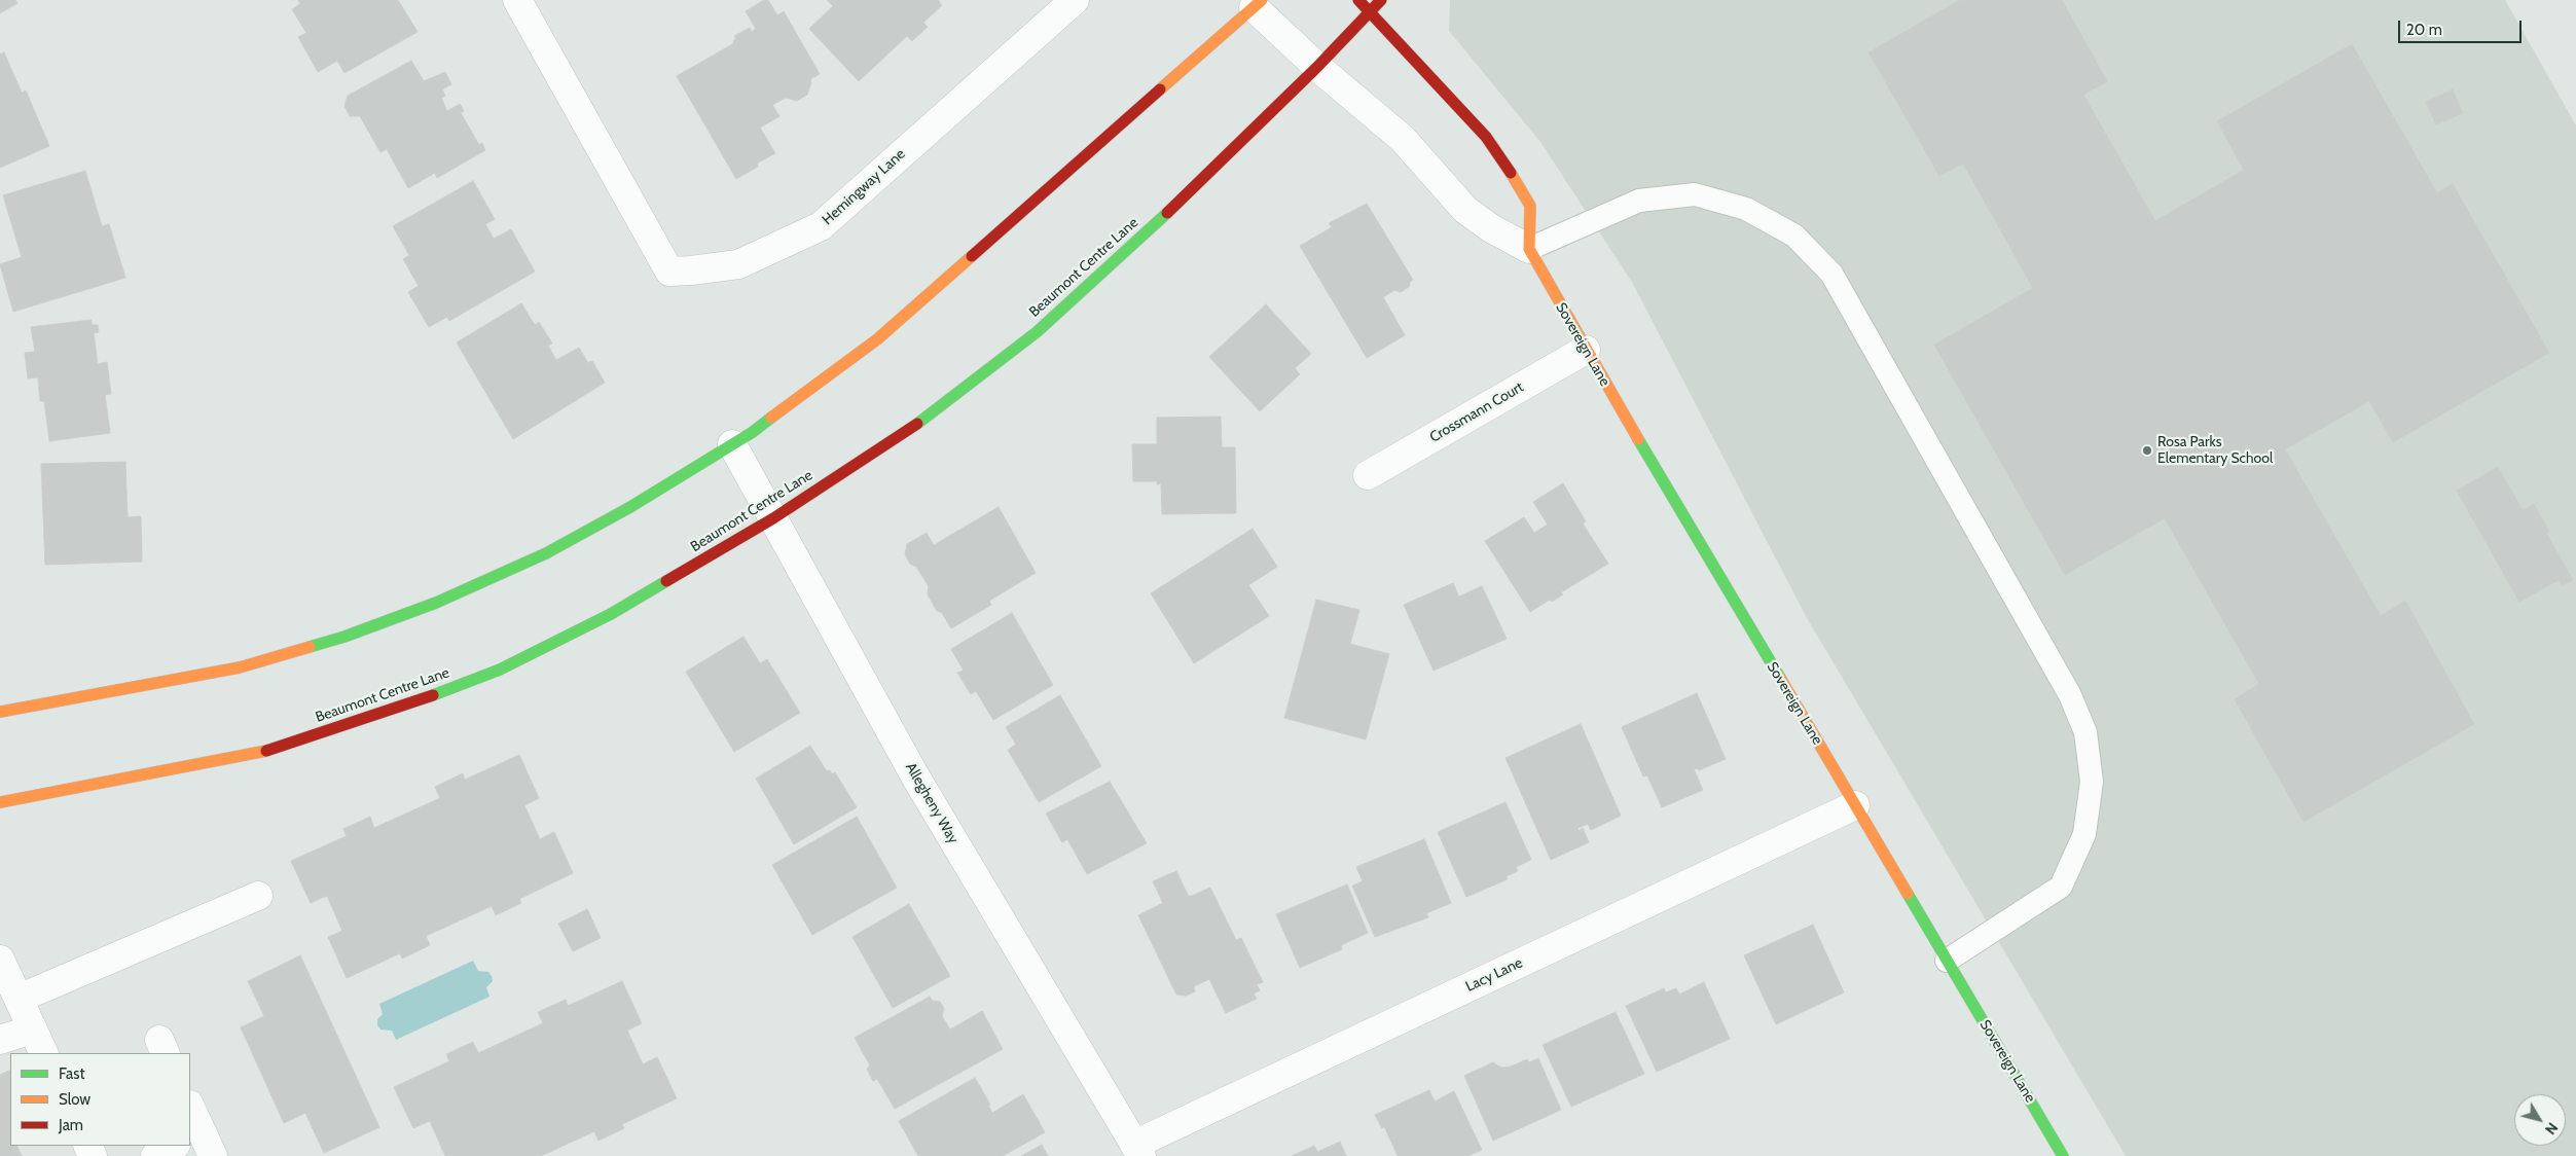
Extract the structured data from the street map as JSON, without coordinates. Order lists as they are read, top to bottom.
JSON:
{
  "streets": {
    "street": [
      "Hemingway Lane",
      "Beaumont Centre Lane",
      "Sovereign Lane",
      "Crossmann Court",
      "Allegheny Way",
      "Lacy Lane"
    ]
  },
  "crossings": [
    ["Beaumont Centre Lane", "Allegheny Way"],
    ["Sovereign Lane", "Crossmann Court"],
    ["Sovereign Lane", "Lacy Lane"],
    ["Allegheny Way", "Lacy Lane"]
  ],
  "places": ["Rosa Parks Elementary School"],
  "legend": ["Fast", "Slow", "Jam"],
  "scale_bar": "20 m",
  "north": "bottom right"
}
